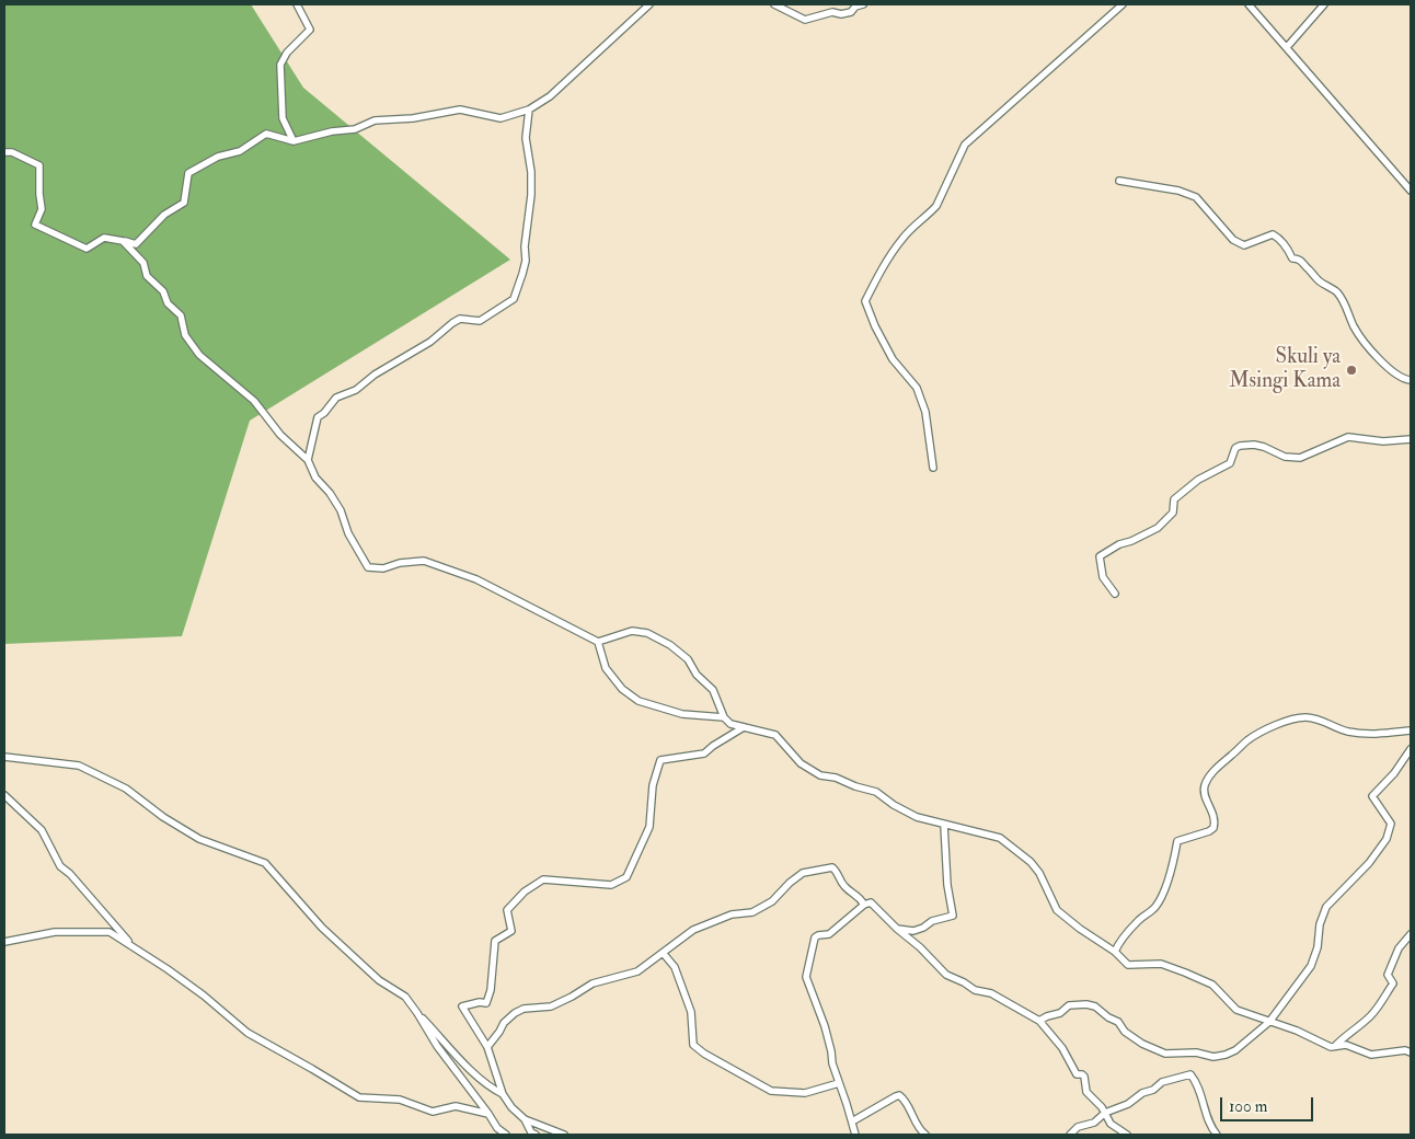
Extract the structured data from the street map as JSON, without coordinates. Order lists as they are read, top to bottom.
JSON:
{
  "places": ["Skuli ya Msingi Kama"],
  "scale_bar": "100 m"
}
